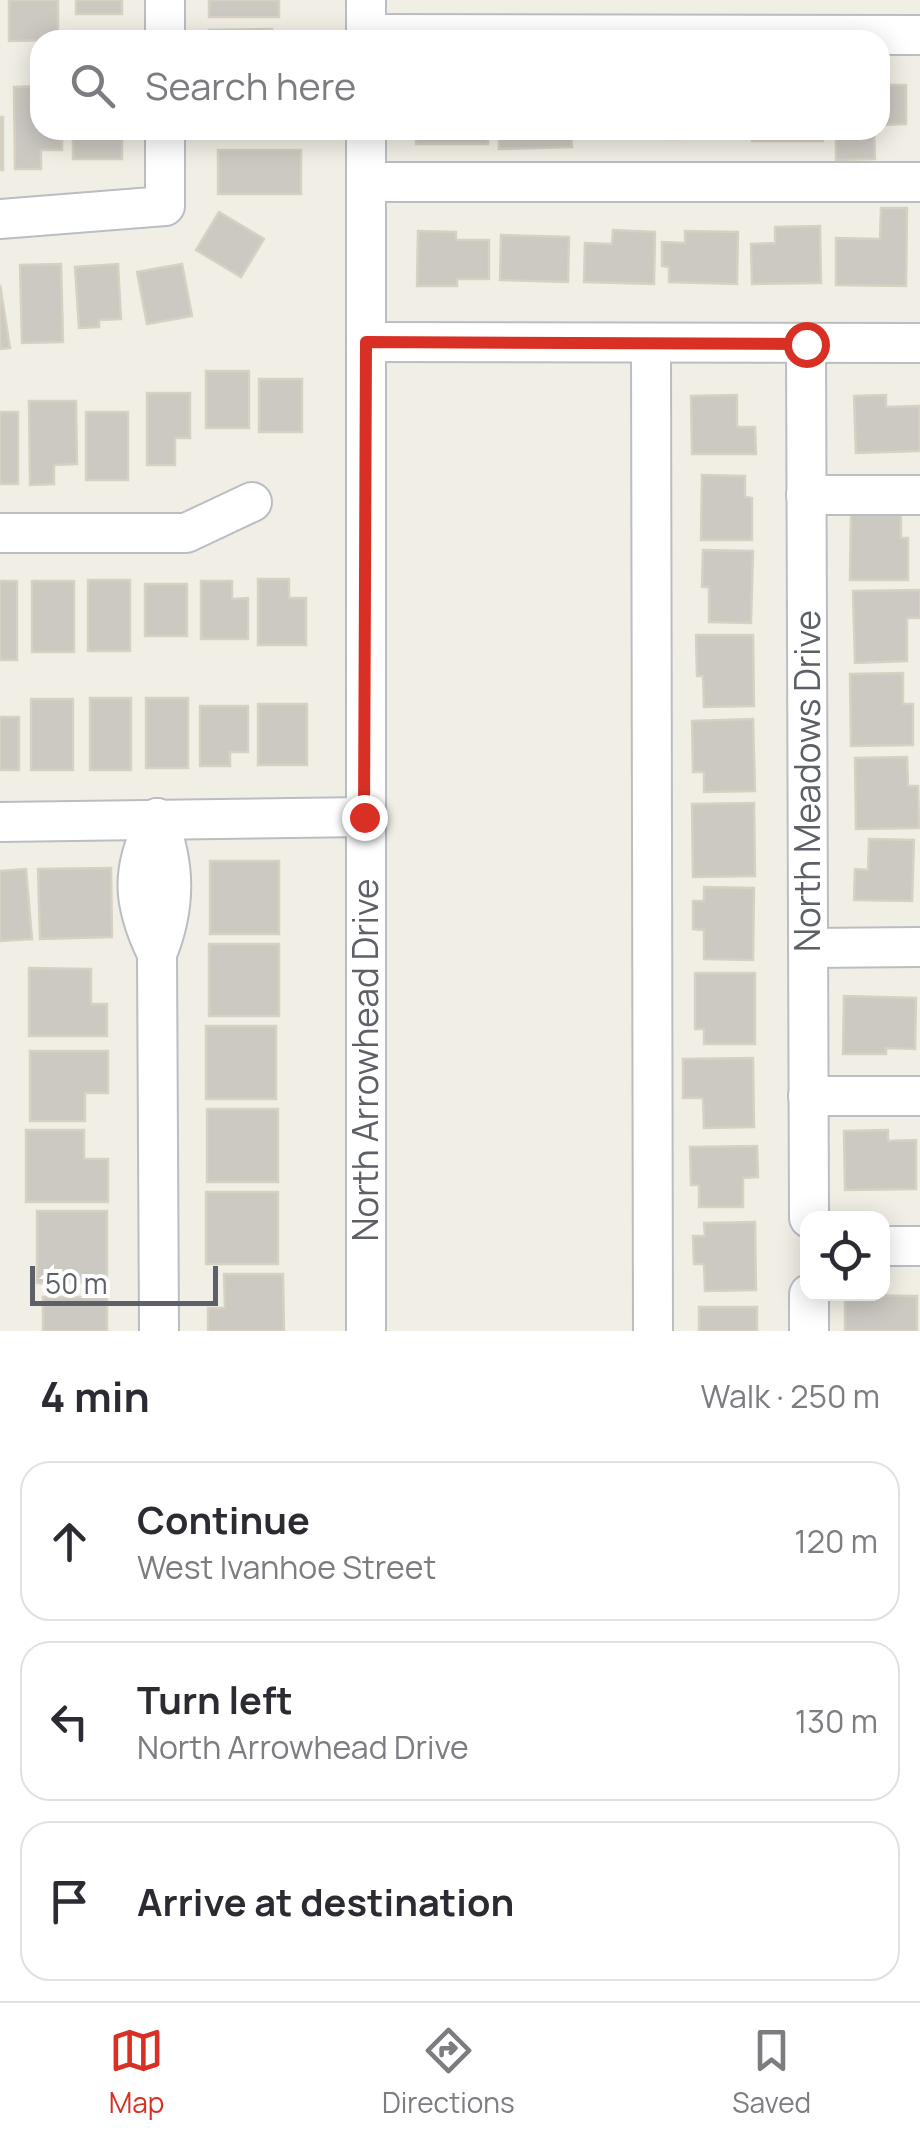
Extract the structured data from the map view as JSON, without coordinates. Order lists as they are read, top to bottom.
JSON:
{
  "streets": {
    "street": ["North Meadows Drive", "North Arrowhead Drive"]
  },
  "scale_bar": "50 m",
  "page": {
    "search": "Search here",
    "scale": "50 m",
    "heading": ["4 min", "Walk · 250 m"],
    "list": [
      ["Continue", "West Ivanhoe Street", "120 m"],
      ["Turn left", "North Arrowhead Drive", "130 m"],
      "Arrive at destination"
    ],
    "nav": ["Map", "Directions", "Saved"]
  }
}
